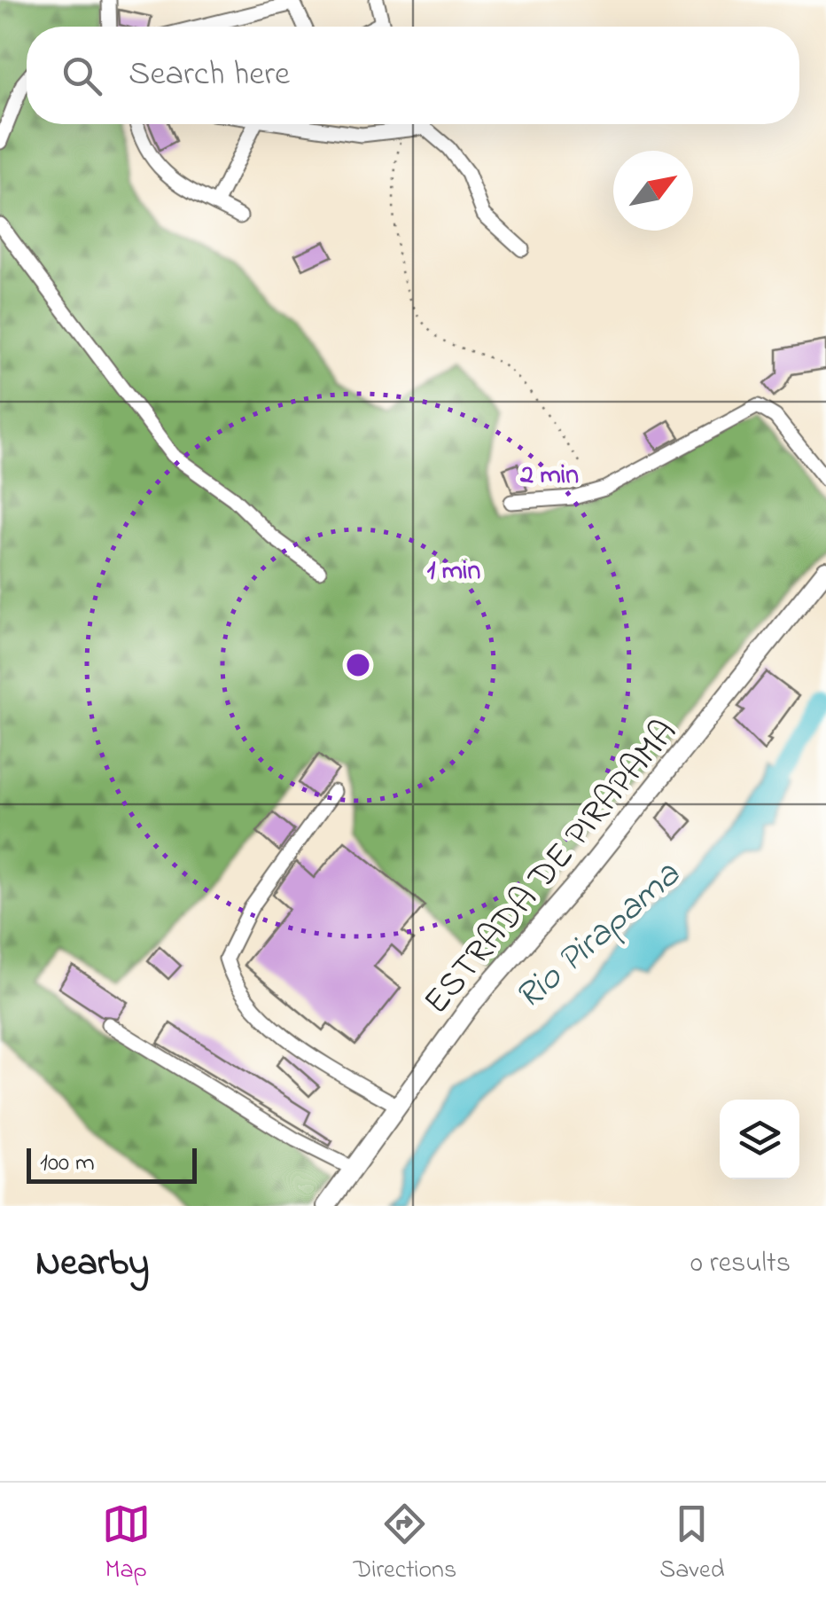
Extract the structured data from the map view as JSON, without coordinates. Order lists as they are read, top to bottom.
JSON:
{
  "streets": {
    "main road": ["ESTRADA DE PIRAPAMA"]
  },
  "water": ["Rio Pirapama"],
  "scale_bar": "100 m",
  "north": "top right",
  "page": {
    "search": "Search here",
    "scale": "100 m",
    "heading": ["Nearby", "0 results"],
    "nav": ["Map", "Directions", "Saved"]
  },
  "rings": ["2 min", "1 min"]
}
